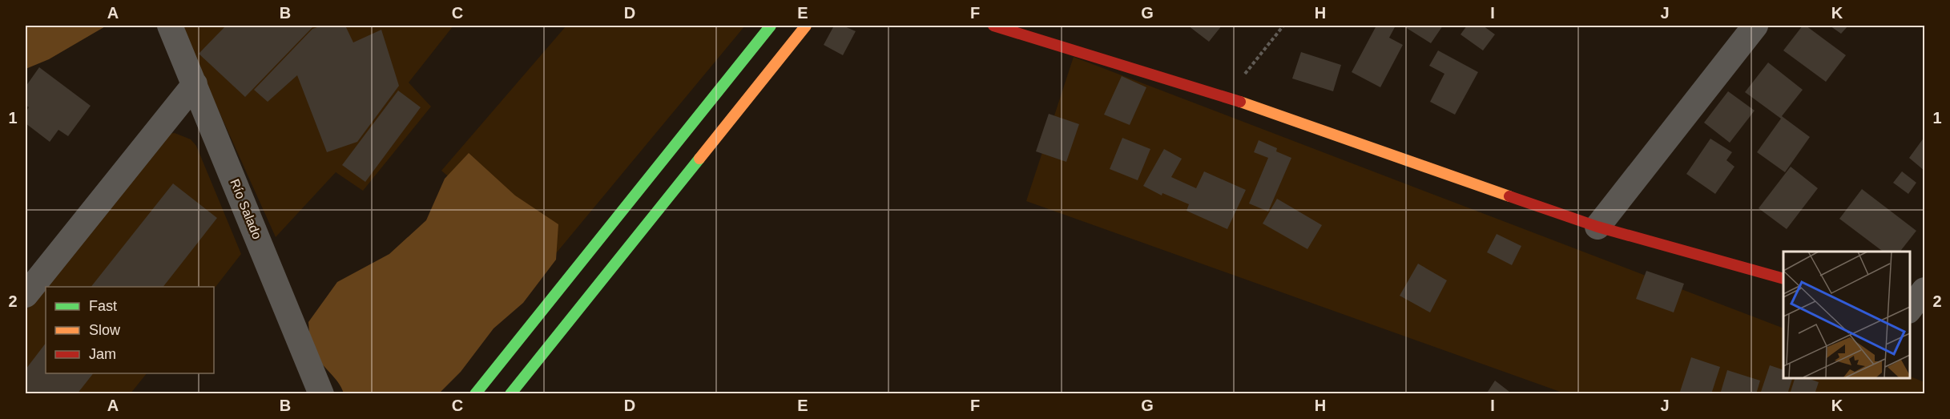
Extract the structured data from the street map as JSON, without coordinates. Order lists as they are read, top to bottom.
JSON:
{
  "streets": {
    "street": ["Río Salado"]
  },
  "legend": ["Fast", "Slow", "Jam"],
  "grid": {
    "columns": [
      "A",
      "B",
      "C",
      "D",
      "E",
      "F",
      "G",
      "H",
      "I",
      "J",
      "K"
    ],
    "rows": ["1", "2"]
  }
}
